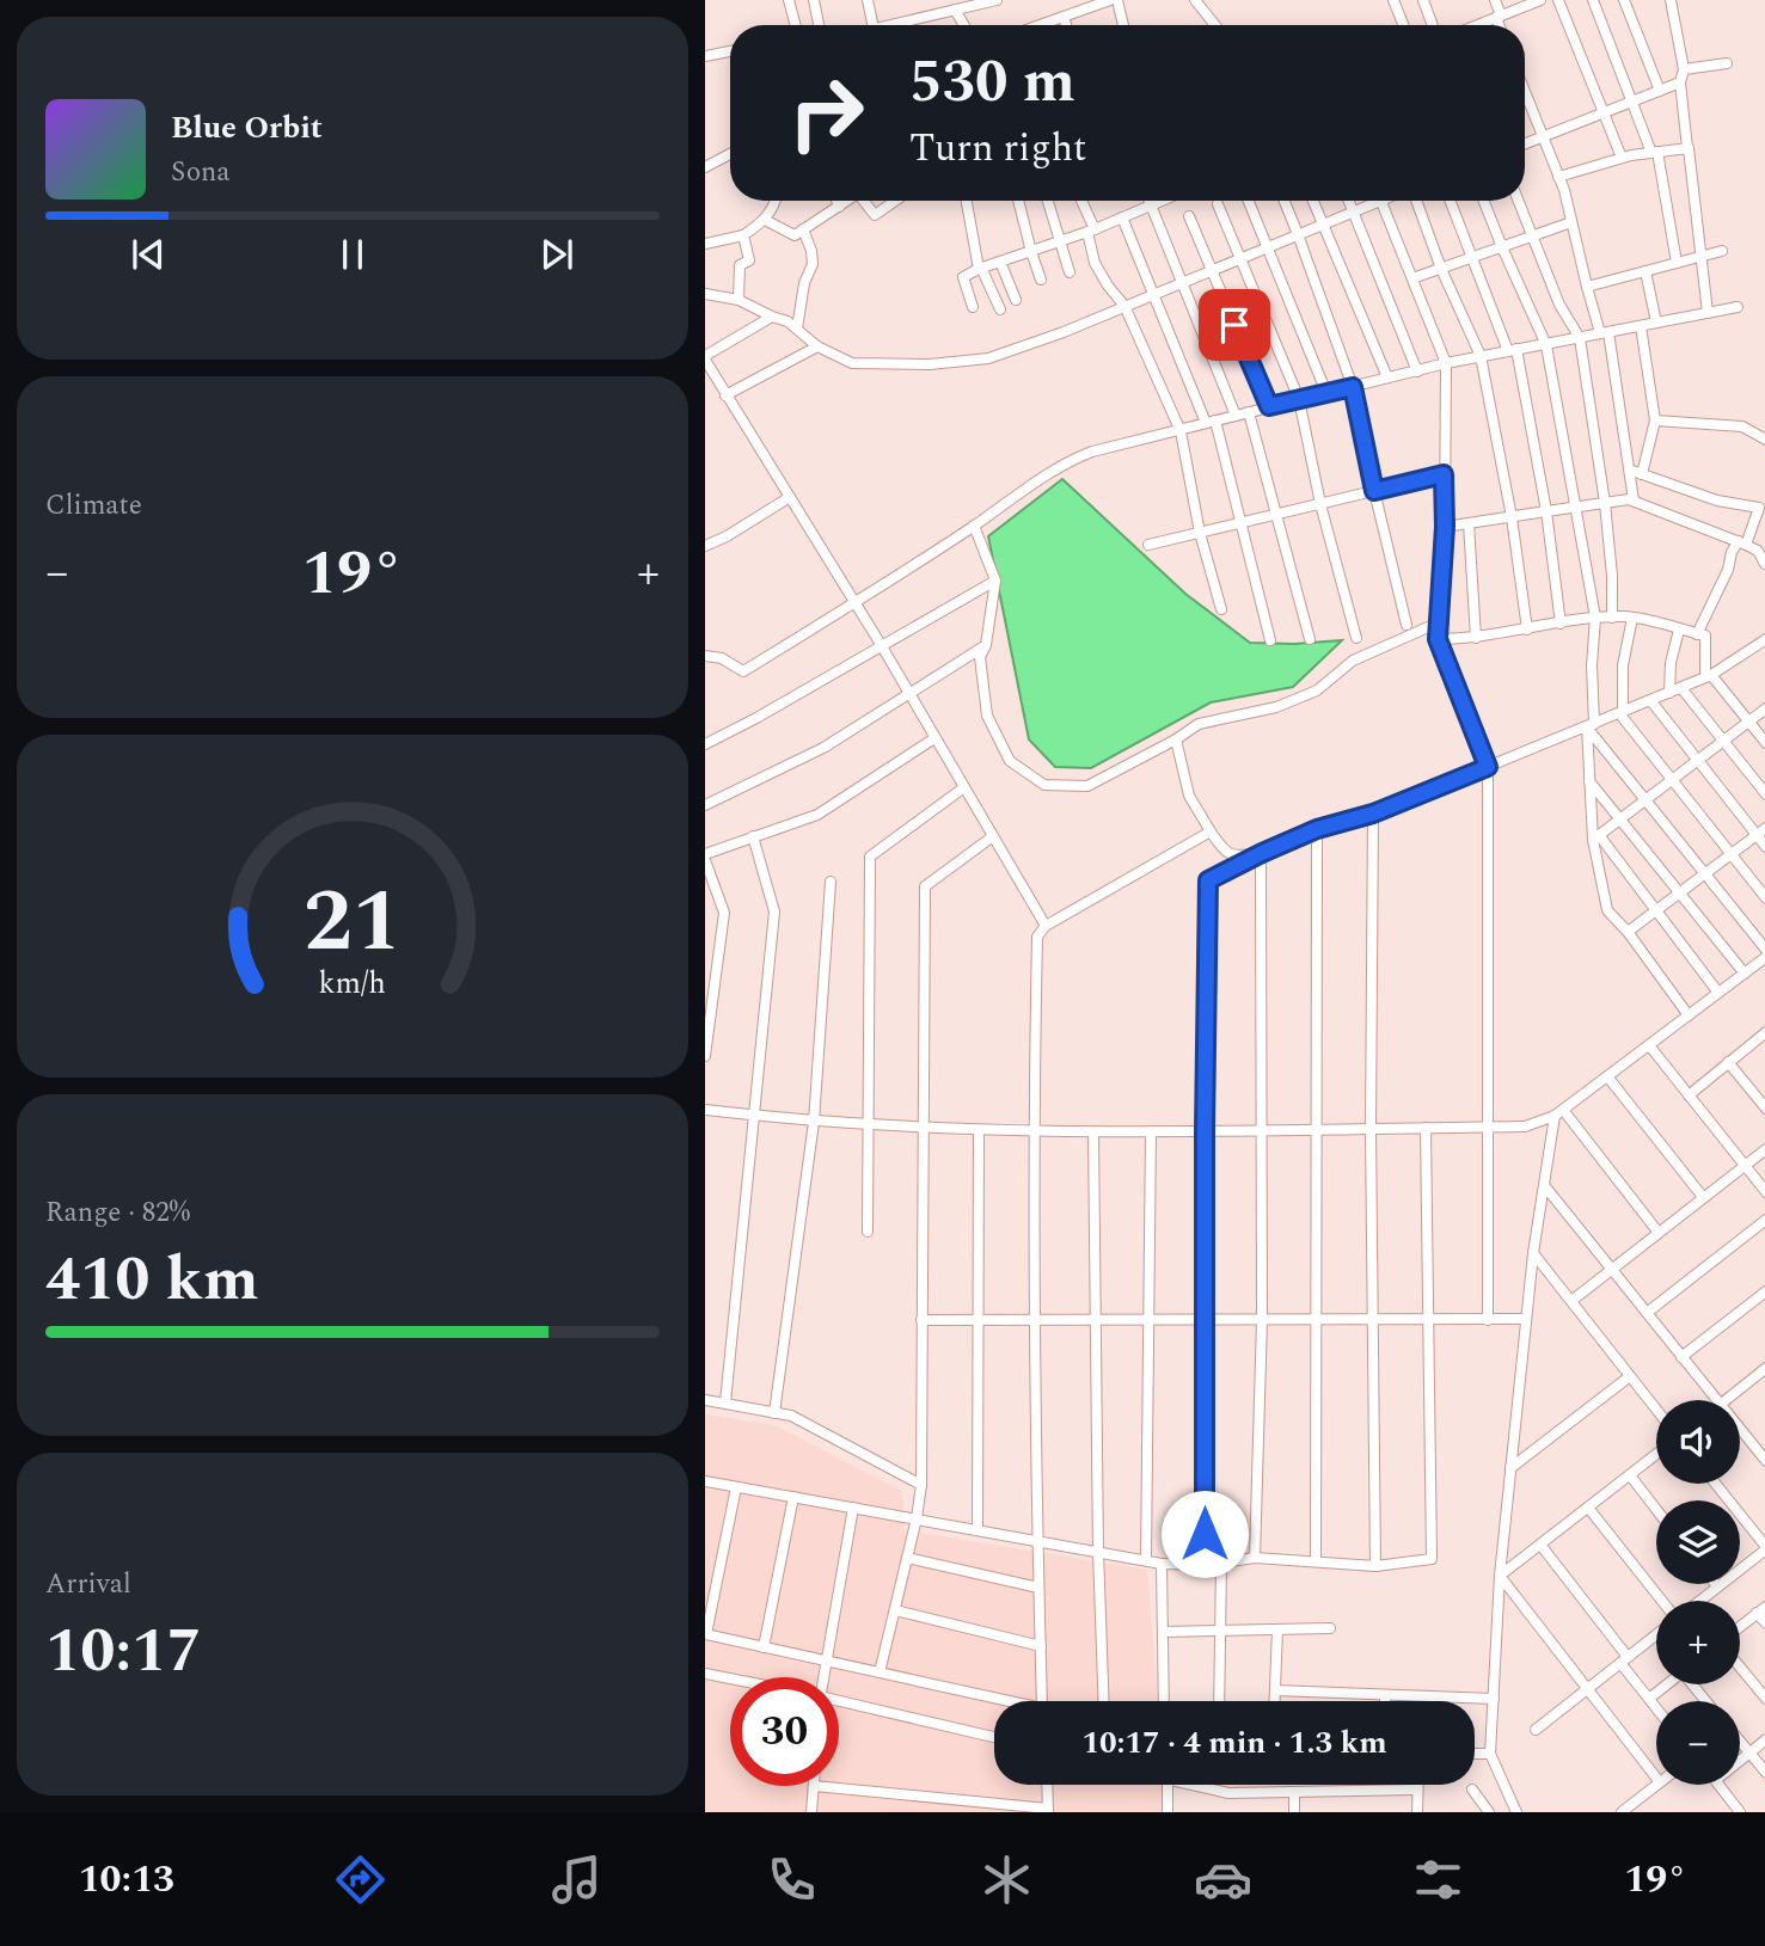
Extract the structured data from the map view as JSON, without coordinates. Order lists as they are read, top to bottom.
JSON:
{
  "page": {
    "turn": ["530 m", "Turn right"],
    "song": ["Blue Orbit", "Sona"],
    "tile": [
      "Climate",
      ["Range · 82%", "410 km"],
      ["Arrival", "10:17"]
    ],
    "heat": ["−", "19°", "+"],
    "map_buttons": ["+", "−"],
    "limit": "30",
    "trip": "10:17 · 4 min · 1.3 km",
    "tabs": ["10:13", "19°"],
    "gauge": ["21", "km/h"]
  }
}
